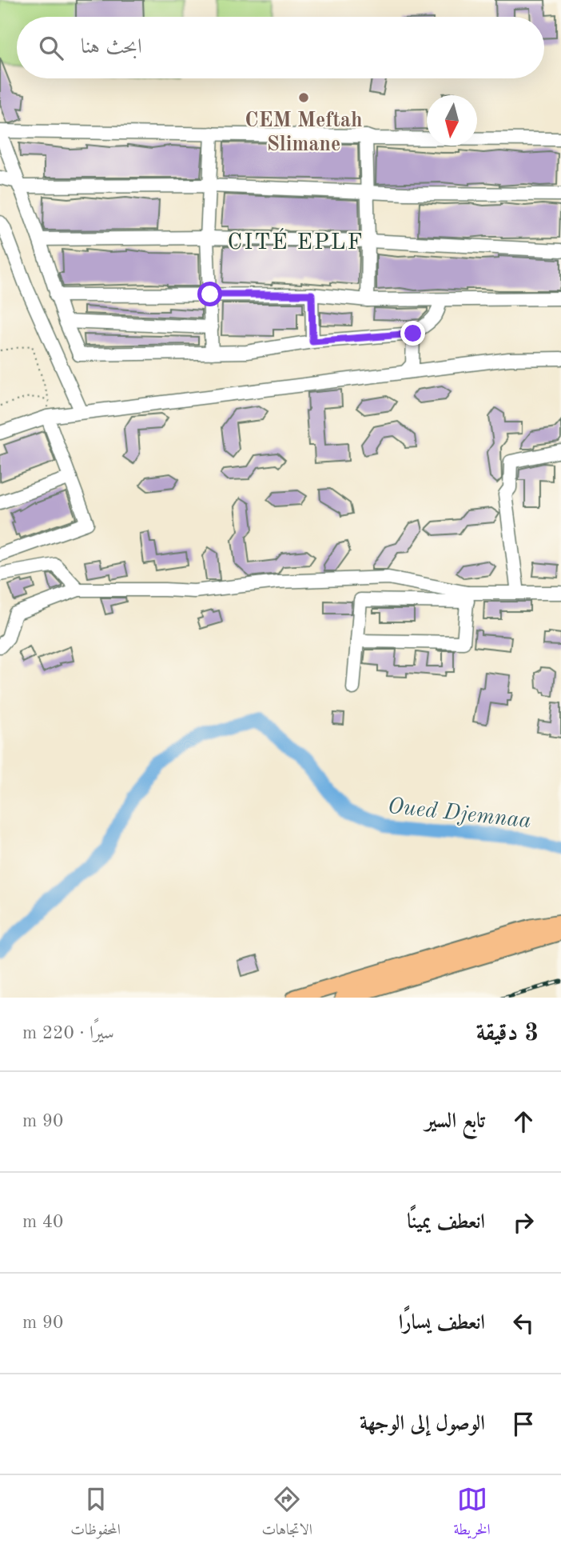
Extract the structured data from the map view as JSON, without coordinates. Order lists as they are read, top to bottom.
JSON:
{
  "districts": ["CITÉ EPLF"],
  "water": ["Oued Djemnaa"],
  "places": ["CEM Meftah Slimane"],
  "north": "bottom",
  "page": {
    "search": "ابحث هنا",
    "heading": ["3 دقيقة", "سيرًا · 220 m"],
    "list": [
      ["تابع السير", "90 m"],
      ["انعطف يمينًا", "40 m"],
      ["انعطف يسارًا", "90 m"],
      "الوصول إلى الوجهة"
    ],
    "nav": ["الخريطة", "الاتجاهات", "المحفوظات"]
  }
}
